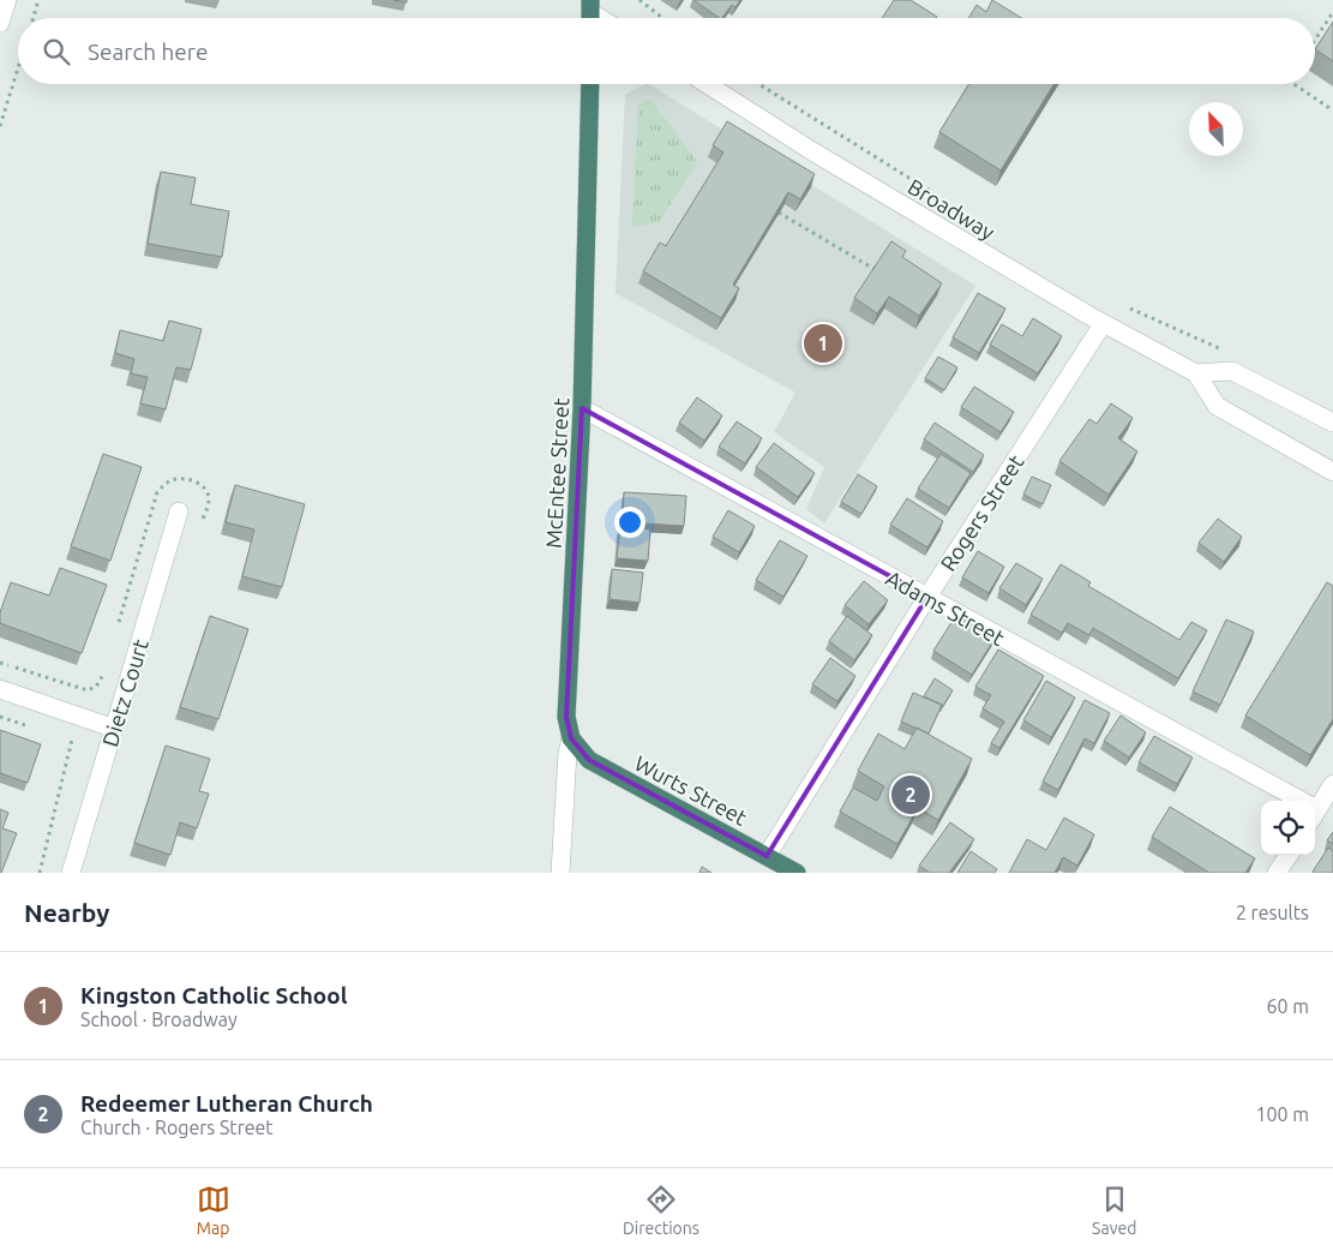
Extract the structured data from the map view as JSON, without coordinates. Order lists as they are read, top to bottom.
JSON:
{
  "streets": {
    "highway": ["McEntee Street", "Wurts Street"],
    "street": [
      "Broadway",
      "Rogers Street",
      "Adams Street",
      "Dietz Court"
    ]
  },
  "crossings": [
    ["Broadway", "Rogers Street"],
    ["McEntee Street", "Adams Street"],
    ["McEntee Street", "Wurts Street"],
    ["Rogers Street", "Adams Street"],
    ["Rogers Street", "Wurts Street"]
  ],
  "north": "top left",
  "page": {
    "search": "Search here",
    "pins": ["1", "2"],
    "heading": ["Nearby", "2 results"],
    "list": [
      {
        "mark": "1",
        "name": "Kingston Catholic School",
        "note": "School · Broadway",
        "value": "60 m"
      },
      {
        "mark": "2",
        "name": "Redeemer Lutheran Church",
        "note": "Church · Rogers Street",
        "value": "100 m"
      }
    ],
    "nav": ["Map", "Directions", "Saved"]
  }
}
